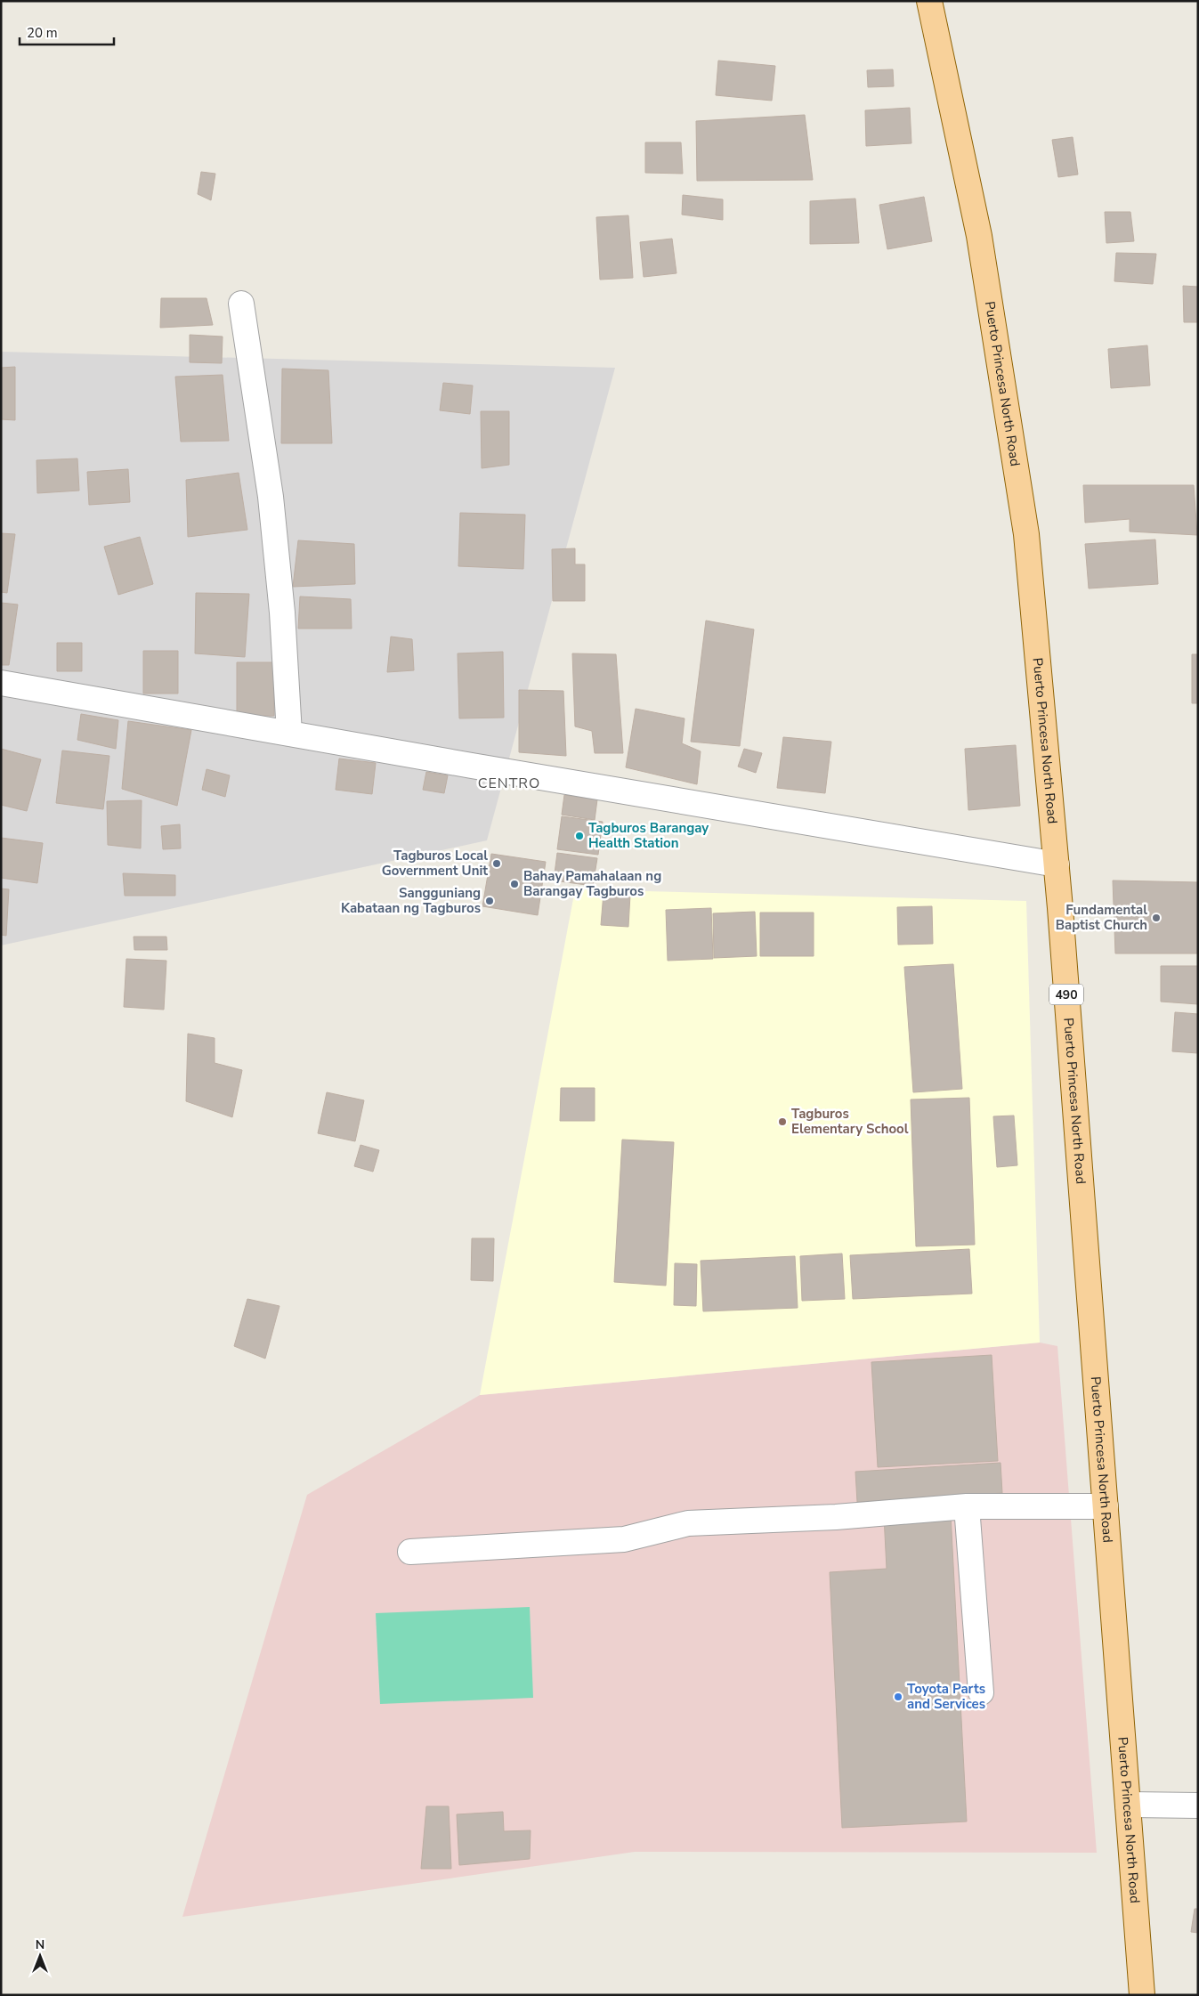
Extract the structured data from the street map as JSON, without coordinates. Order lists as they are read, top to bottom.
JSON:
{
  "streets": {
    "main road": ["Puerto Princesa North Road", "490"]
  },
  "districts": ["CENTRO"],
  "places": [
    "Tagburos Barangay Health Station",
    "Tagburos Local Government Unit",
    "Bahay Pamahalaan ng Barangay Tagburos",
    "Sangguniang Kabataan ng Tagburos",
    "Fundamental Baptist Church",
    "Tagburos Elementary School",
    "Toyota Parts and Services"
  ],
  "scale_bar": "20 m",
  "north": "top"
}
